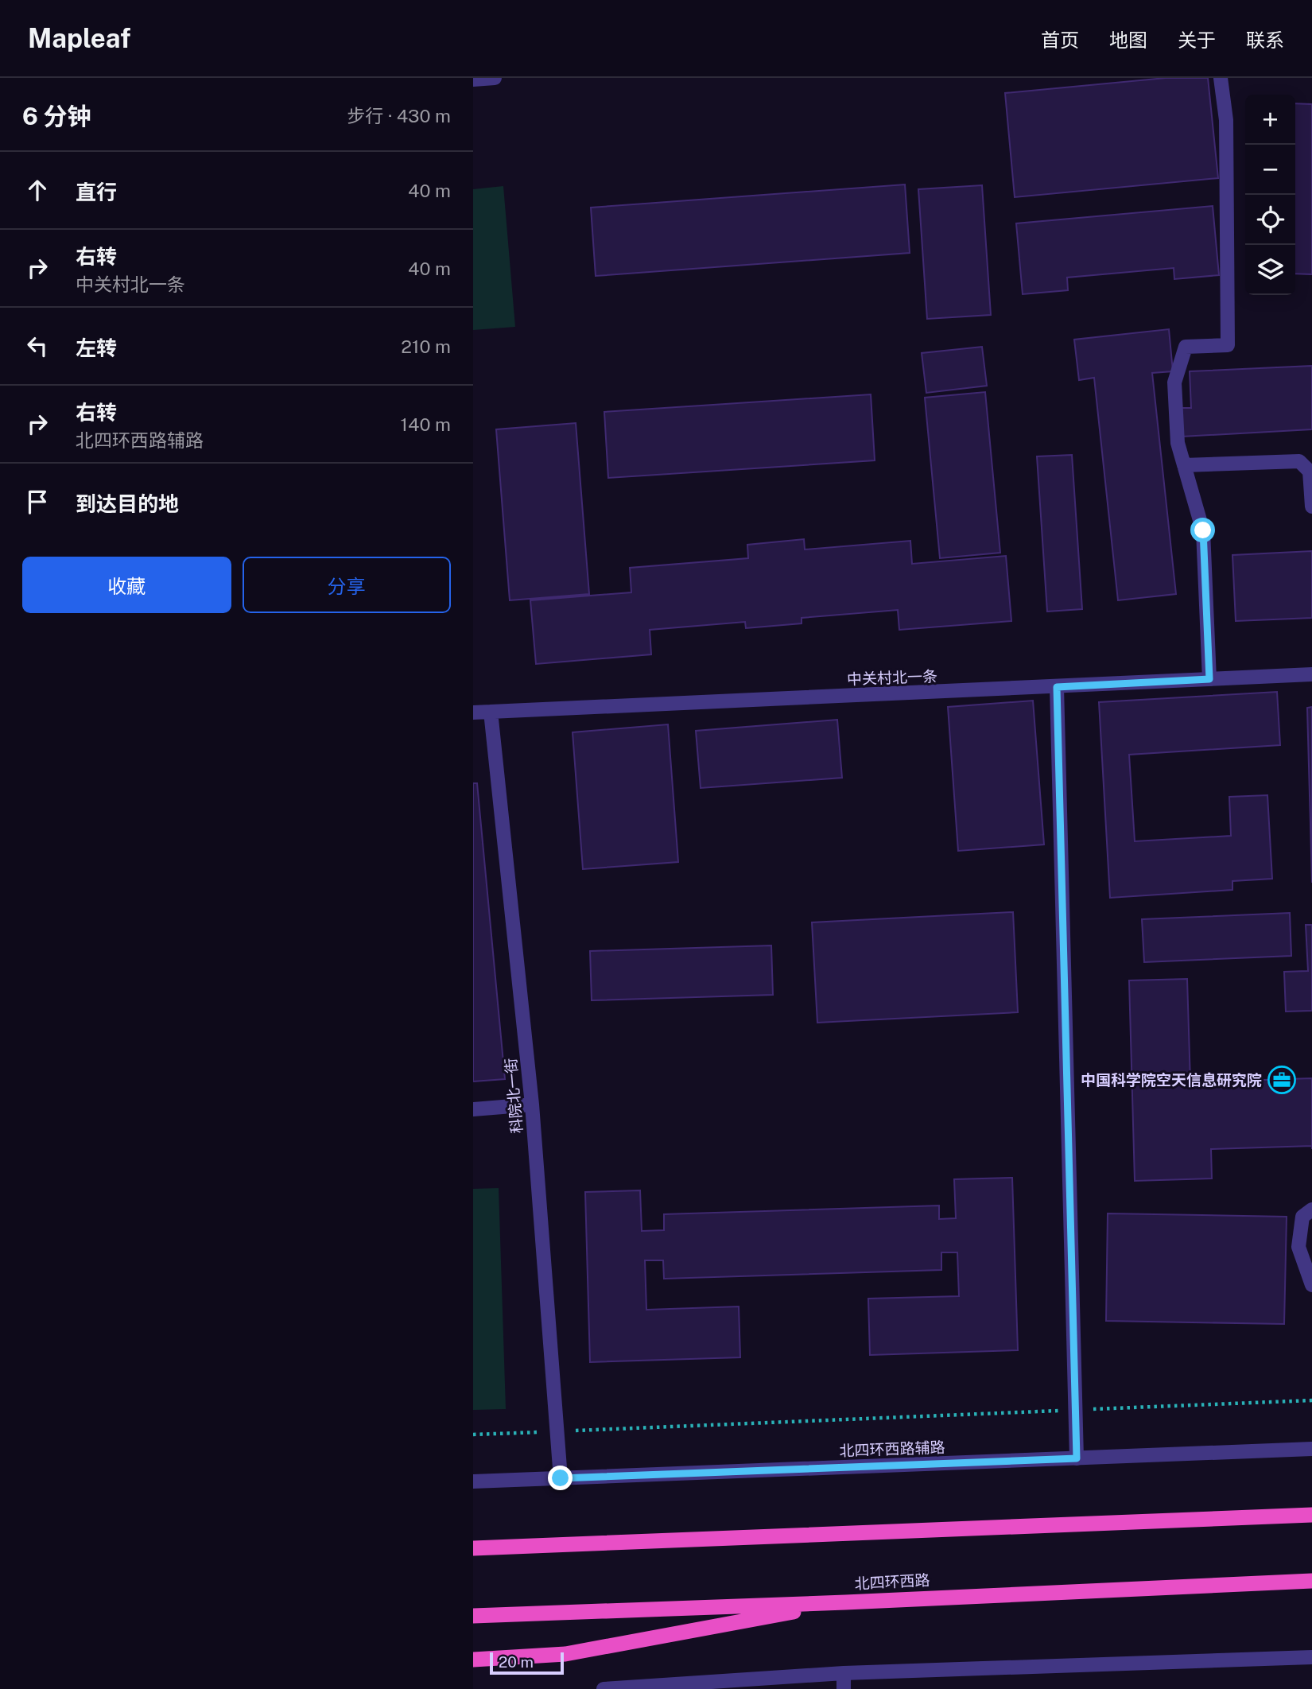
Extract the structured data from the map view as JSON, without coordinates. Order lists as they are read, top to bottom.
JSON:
{
  "streets": {
    "highway": ["北四环西路"],
    "street": ["中关村北一条", "科院北一街", "北四环西路辅路"]
  },
  "crossings": [
    ["中关村北一条", "科院北一街"],
    ["科院北一街", "北四环西路辅路"]
  ],
  "places": {
    "office": ["中国科学院空天信息研究院"]
  },
  "scale_bar": "20 m",
  "page": {
    "header": "Mapleaf",
    "nav": [
      "首页",
      "地图",
      "关于",
      "联系"
    ],
    "heading": ["6 分钟", "步行 · 430 m"],
    "map_buttons": ["+", "−"],
    "list": [
      ["直行", "40 m"],
      ["右转", "中关村北一条", "40 m"],
      ["左转", "210 m"],
      ["右转", "北四环西路辅路", "140 m"],
      "到达目的地"
    ],
    "buttons": ["收藏", "分享"],
    "scale": "20 m"
  }
}
